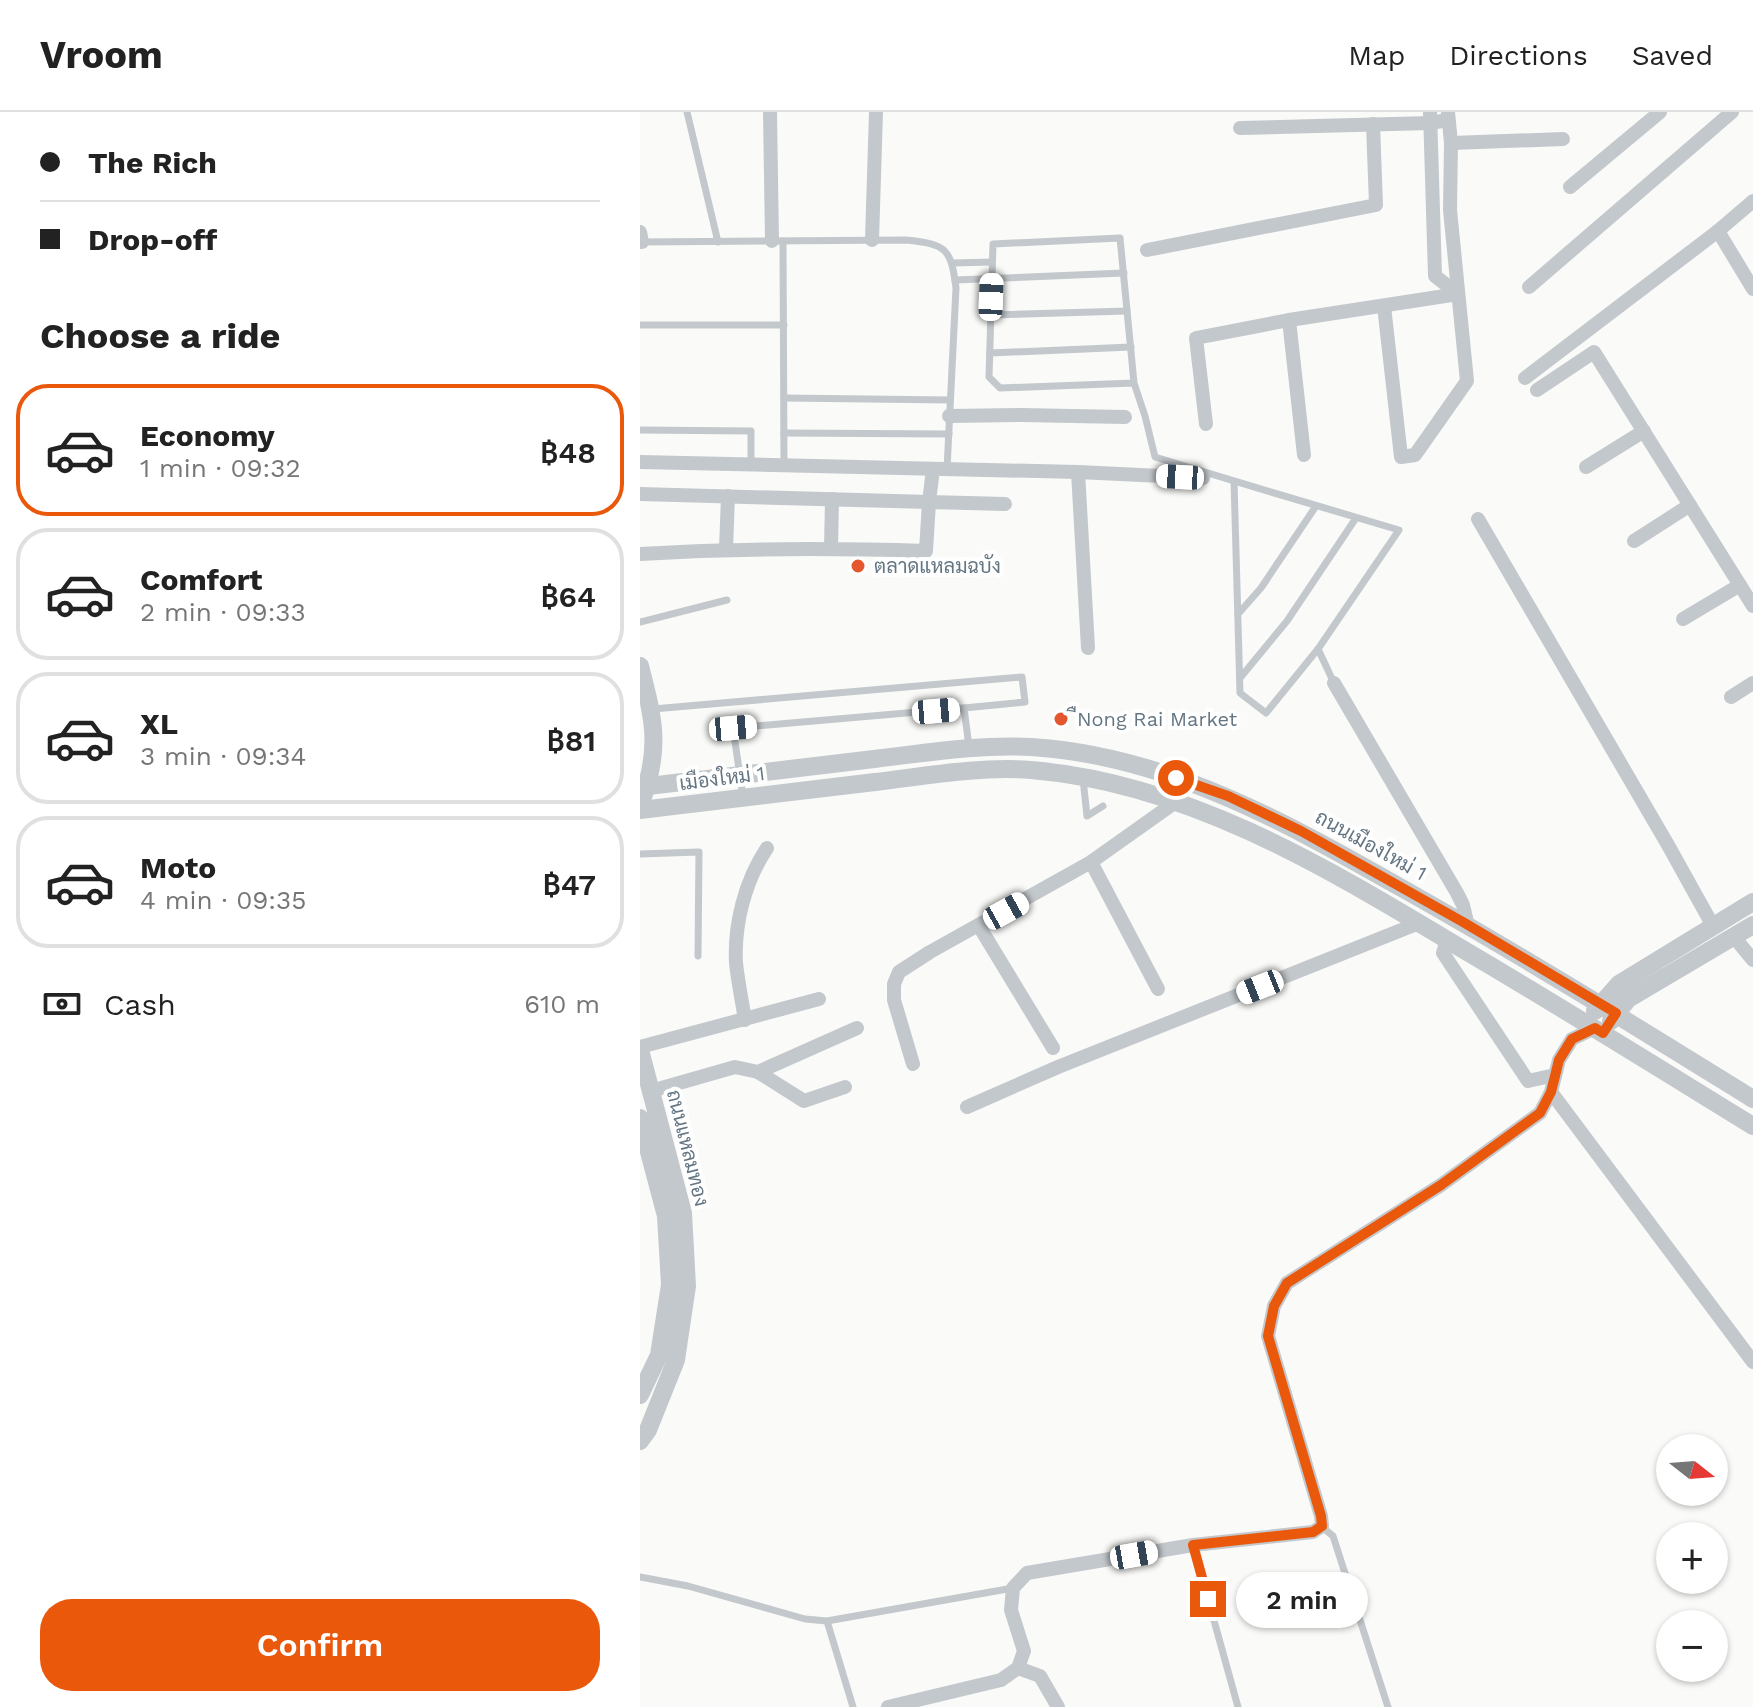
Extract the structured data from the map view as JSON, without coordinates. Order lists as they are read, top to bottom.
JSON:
{
  "streets": {
    "street": ["เมืองใหม่ 1", "ถนนเมืองใหม่ 1", "ถนนแหลมทอง"]
  },
  "places": ["ตลาดแหลมฉบัง", "ืNong Rai Market"],
  "north": "right",
  "page": {
    "header": "Vroom",
    "nav": ["Map", "Directions", "Saved"],
    "banner": ["The Rich", "Drop-off"],
    "heading": "Choose a ride",
    "list": [
      {
        "name": "Economy",
        "note": "1 min · 09:32",
        "value": "฿48"
      },
      {
        "name": "Comfort",
        "note": "2 min · 09:33",
        "value": "฿64"
      },
      {
        "name": "XL",
        "note": "3 min · 09:34",
        "value": "฿81"
      },
      {
        "name": "Moto",
        "note": "4 min · 09:35",
        "value": "฿47"
      }
    ],
    "pay": ["Cash", "610 m"],
    "map_buttons": ["+", "−"],
    "bubble": "2 min",
    "buttons": "Confirm"
  }
}
